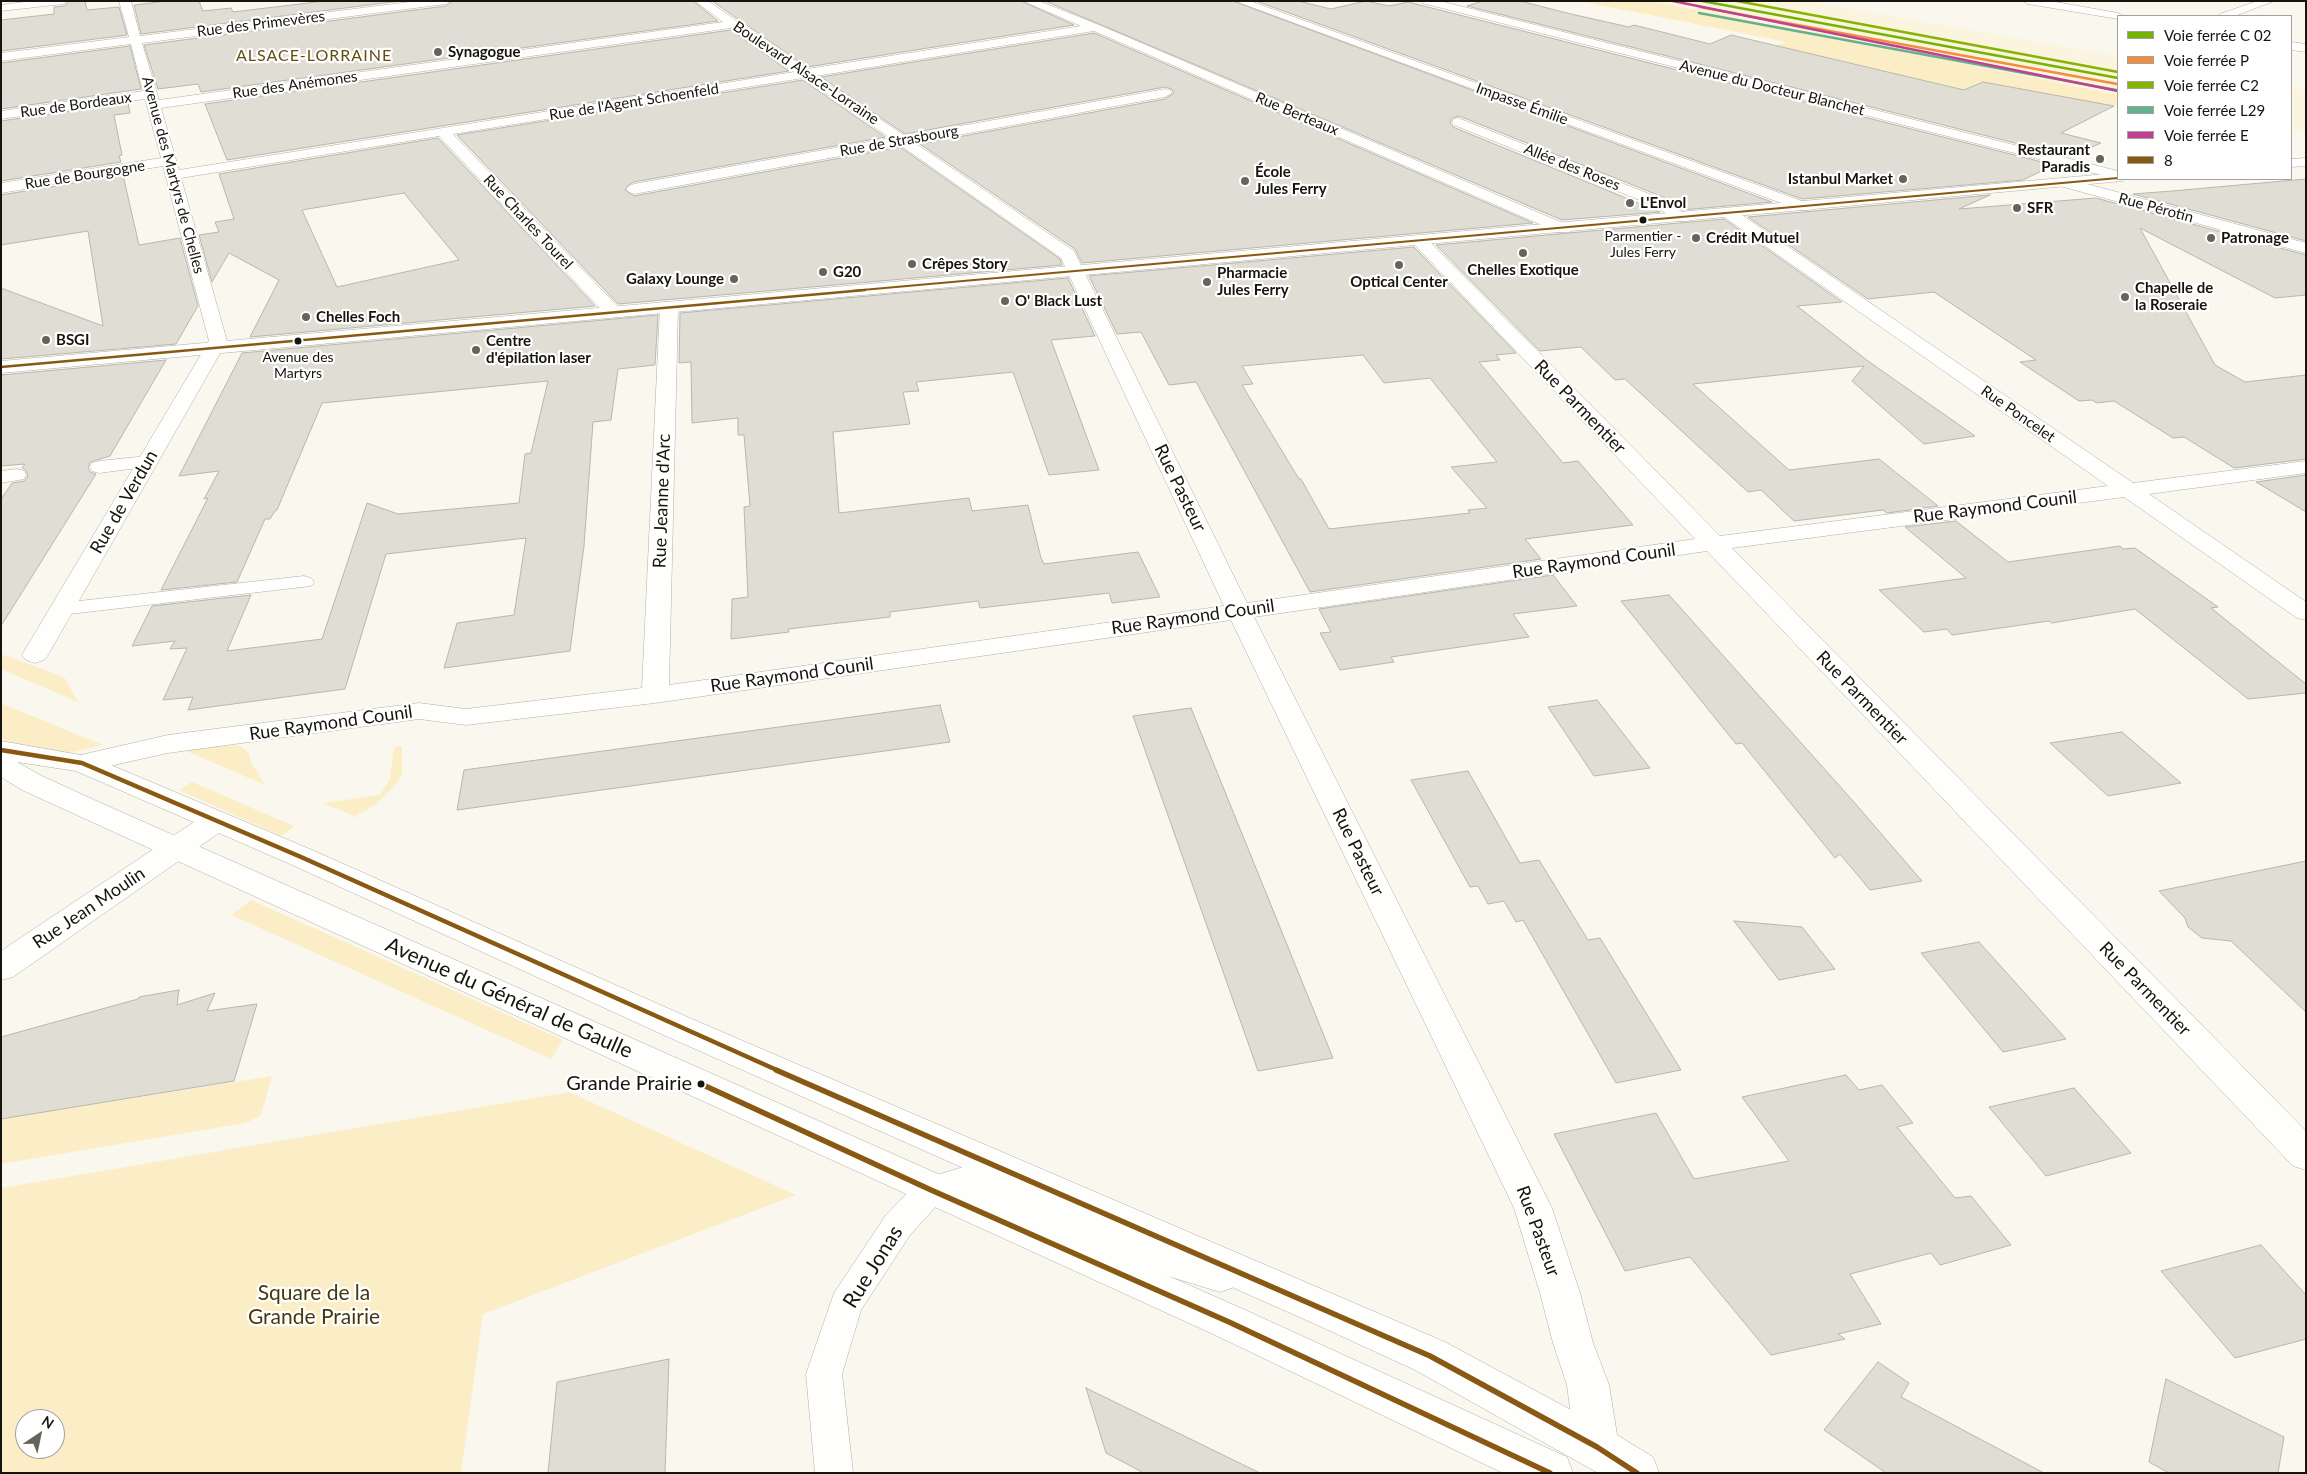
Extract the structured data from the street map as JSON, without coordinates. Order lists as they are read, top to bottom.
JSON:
{
  "streets": {
    "street": [
      "Rue des Primevères",
      "Boulevard Alsace-Lorraine",
      "Rue des Anémones",
      "Avenue du Docteur Blanchet",
      "Rue de l'Agent Schoenfeld",
      "Rue de Bordeaux",
      "Rue Berteaux",
      "Rue de Strasbourg",
      "Rue de Bourgogne",
      "Avenue des Martyrs de Chelles",
      "Rue Pérotin",
      "Rue Charles Tourel",
      "Rue Parmentier",
      "Rue Poncelet",
      "Rue Pasteur",
      "Rue Jeanne d'Arc",
      "Rue de Verdun",
      "Rue Raymond Counil",
      "Rue Jean Moulin",
      "Avenue du Général de Gaulle"
    ],
    "lane": ["Impasse Émilie", "Allée des Roses", "Rue Jonas"]
  },
  "crossings": [
    ["Rue des Primevères", "Avenue des Martyrs de Chelles"],
    ["Boulevard Alsace-Lorraine", "Rue des Anémones"],
    ["Boulevard Alsace-Lorraine", "Rue de l'Agent Schoenfeld"],
    ["Boulevard Alsace-Lorraine", "Rue de Strasbourg"],
    ["Boulevard Alsace-Lorraine", "Rue Pasteur"],
    ["Rue des Anémones", "Rue de Bordeaux"],
    ["Rue des Anémones", "Avenue des Martyrs de Chelles"],
    ["Rue de l'Agent Schoenfeld", "Rue Berteaux"],
    ["Rue de l'Agent Schoenfeld", "Rue de Bourgogne"],
    ["Rue de l'Agent Schoenfeld", "Avenue des Martyrs de Chelles"],
    ["Rue de l'Agent Schoenfeld", "Rue Charles Tourel"],
    ["Rue de Bordeaux", "Avenue des Martyrs de Chelles"],
    ["Rue de Bourgogne", "Avenue des Martyrs de Chelles"],
    ["Avenue des Martyrs de Chelles", "Rue de Verdun"],
    ["Rue Parmentier", "Rue Raymond Counil"],
    ["Rue Poncelet", "Rue Raymond Counil"],
    ["Rue Pasteur", "Rue Raymond Counil"],
    ["Rue Jeanne d'Arc", "Rue Raymond Counil"],
    ["Rue Jean Moulin", "Avenue du Général de Gaulle"],
    ["Avenue du Général de Gaulle", "Rue Jonas"]
  ],
  "districts": ["ALSACE-LORRAINE"],
  "parks": ["Square de la Grande Prairie"],
  "places": [
    "Synagogue",
    "Restaurant Paradis",
    "Istanbul Market",
    "École Jules Ferry",
    "L'Envol",
    "SFR",
    "Parmentier - Jules Ferry",
    "Crédit Mutuel",
    "Patronage",
    "Chelles Exotique",
    "Crêpes Story",
    "Optical Center",
    "G20",
    "Galaxy Lounge",
    "Pharmacie Jules Ferry",
    "Chapelle de la Roseraie",
    "O' Black Lust",
    "Chelles Foch",
    "BSGI",
    "Avenue des Martyrs",
    "Centre d'épilation laser",
    "Grande Prairie"
  ],
  "lines": [
    "rail line C2",
    "rail line E",
    "rail line P",
    "rail line L29",
    "transit line 8"
  ],
  "legend": [
    "Voie ferrée C 02",
    "Voie ferrée P",
    "Voie ferrée C2",
    "Voie ferrée L29",
    "Voie ferrée E",
    "8"
  ],
  "north": "top right"
}
